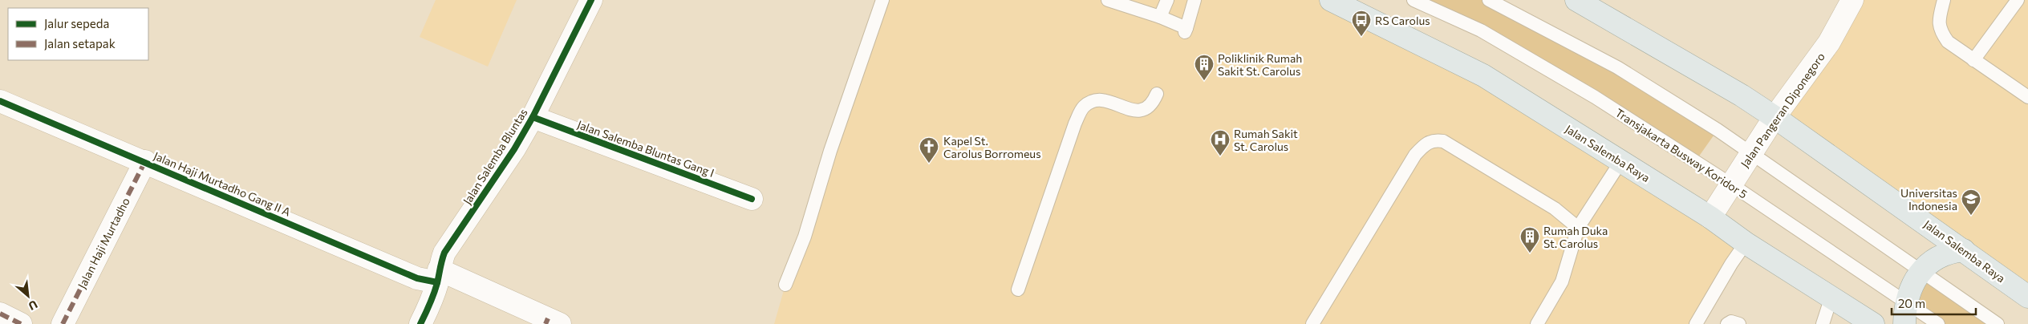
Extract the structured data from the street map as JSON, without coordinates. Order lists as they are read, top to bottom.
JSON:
{
  "streets": {
    "main road": ["Jalan Salemba Raya"],
    "street": [
      "Jalan Pangeran Diponegoro",
      "Jalan Salemba Bluntas Gang I",
      "Jalan Salemba Bluntas",
      "Jalan Haji Murtadho Gang II A",
      "Jalan Haji Murtadho"
    ],
    "lane": ["Transjakarta Busway Koridor 5"]
  },
  "crossings": [
    ["Jalan Pangeran Diponegoro", "Jalan Salemba Raya"],
    ["Jalan Pangeran Diponegoro", "Transjakarta Busway Koridor 5"],
    ["Jalan Salemba Bluntas Gang I", "Jalan Salemba Bluntas"],
    ["Jalan Salemba Bluntas", "Jalan Haji Murtadho Gang II A"],
    ["Jalan Haji Murtadho Gang II A", "Jalan Haji Murtadho"]
  ],
  "places": {
    "bus stop": ["RS Carolus"],
    "building": ["Poliklinik Rumah Sakit St. Carolus", "Rumah Duka St. Carolus"],
    "hospital": ["Rumah Sakit St. Carolus"],
    "church": ["Kapel St. Carolus Borromeus"],
    "school or university": ["Universitas Indonesia"]
  },
  "legend": ["Jalur sepeda", "Jalan setapak"],
  "scale_bar": "20 m",
  "north": "bottom right"
}
